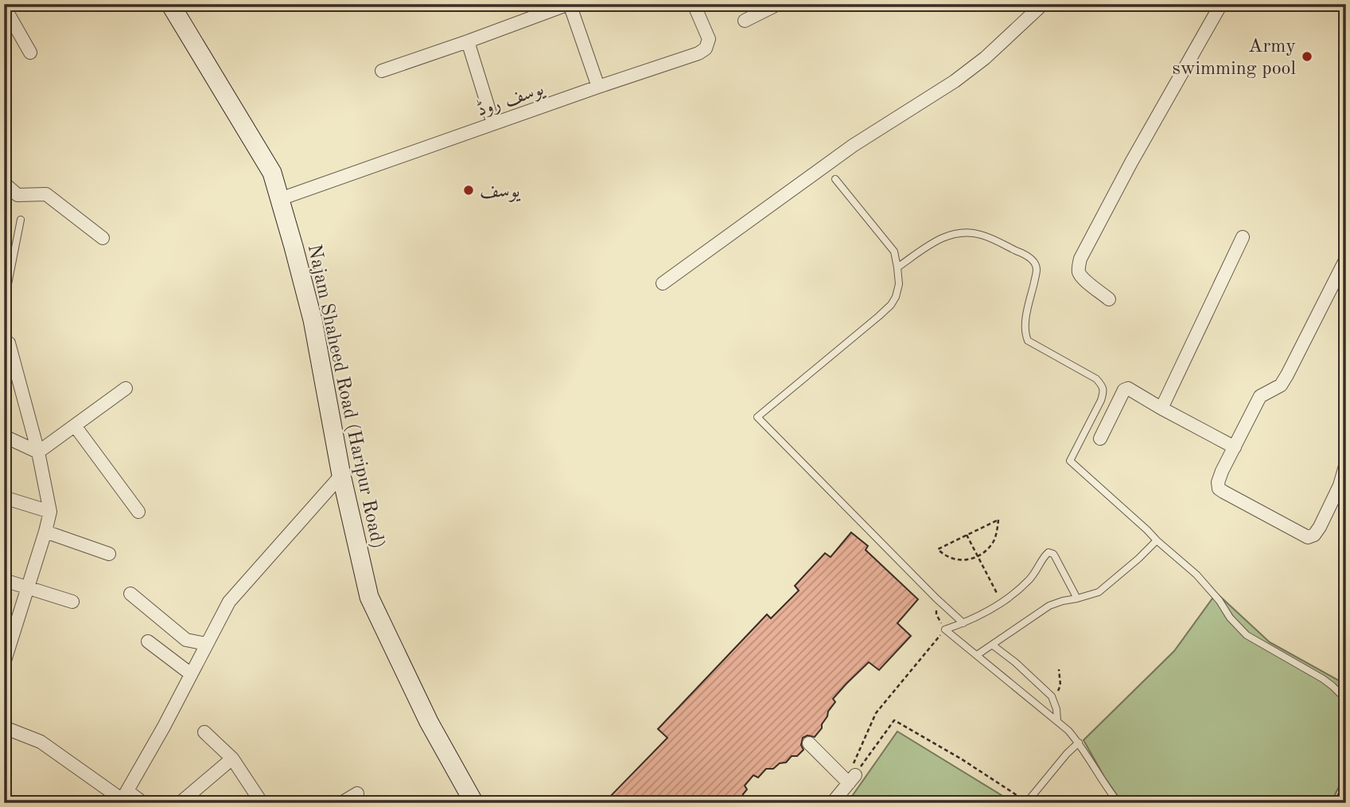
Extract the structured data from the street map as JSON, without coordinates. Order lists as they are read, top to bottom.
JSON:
{
  "streets": {
    "main road": ["Najam Shaheed Road (Haripur Road)"],
    "street": ["یوسف روڈ"]
  },
  "crossings": [
    ["یوسف روڈ", "Najam Shaheed Road (Haripur Road)"]
  ],
  "places": ["Army swimming pool", "یوسف"]
}
